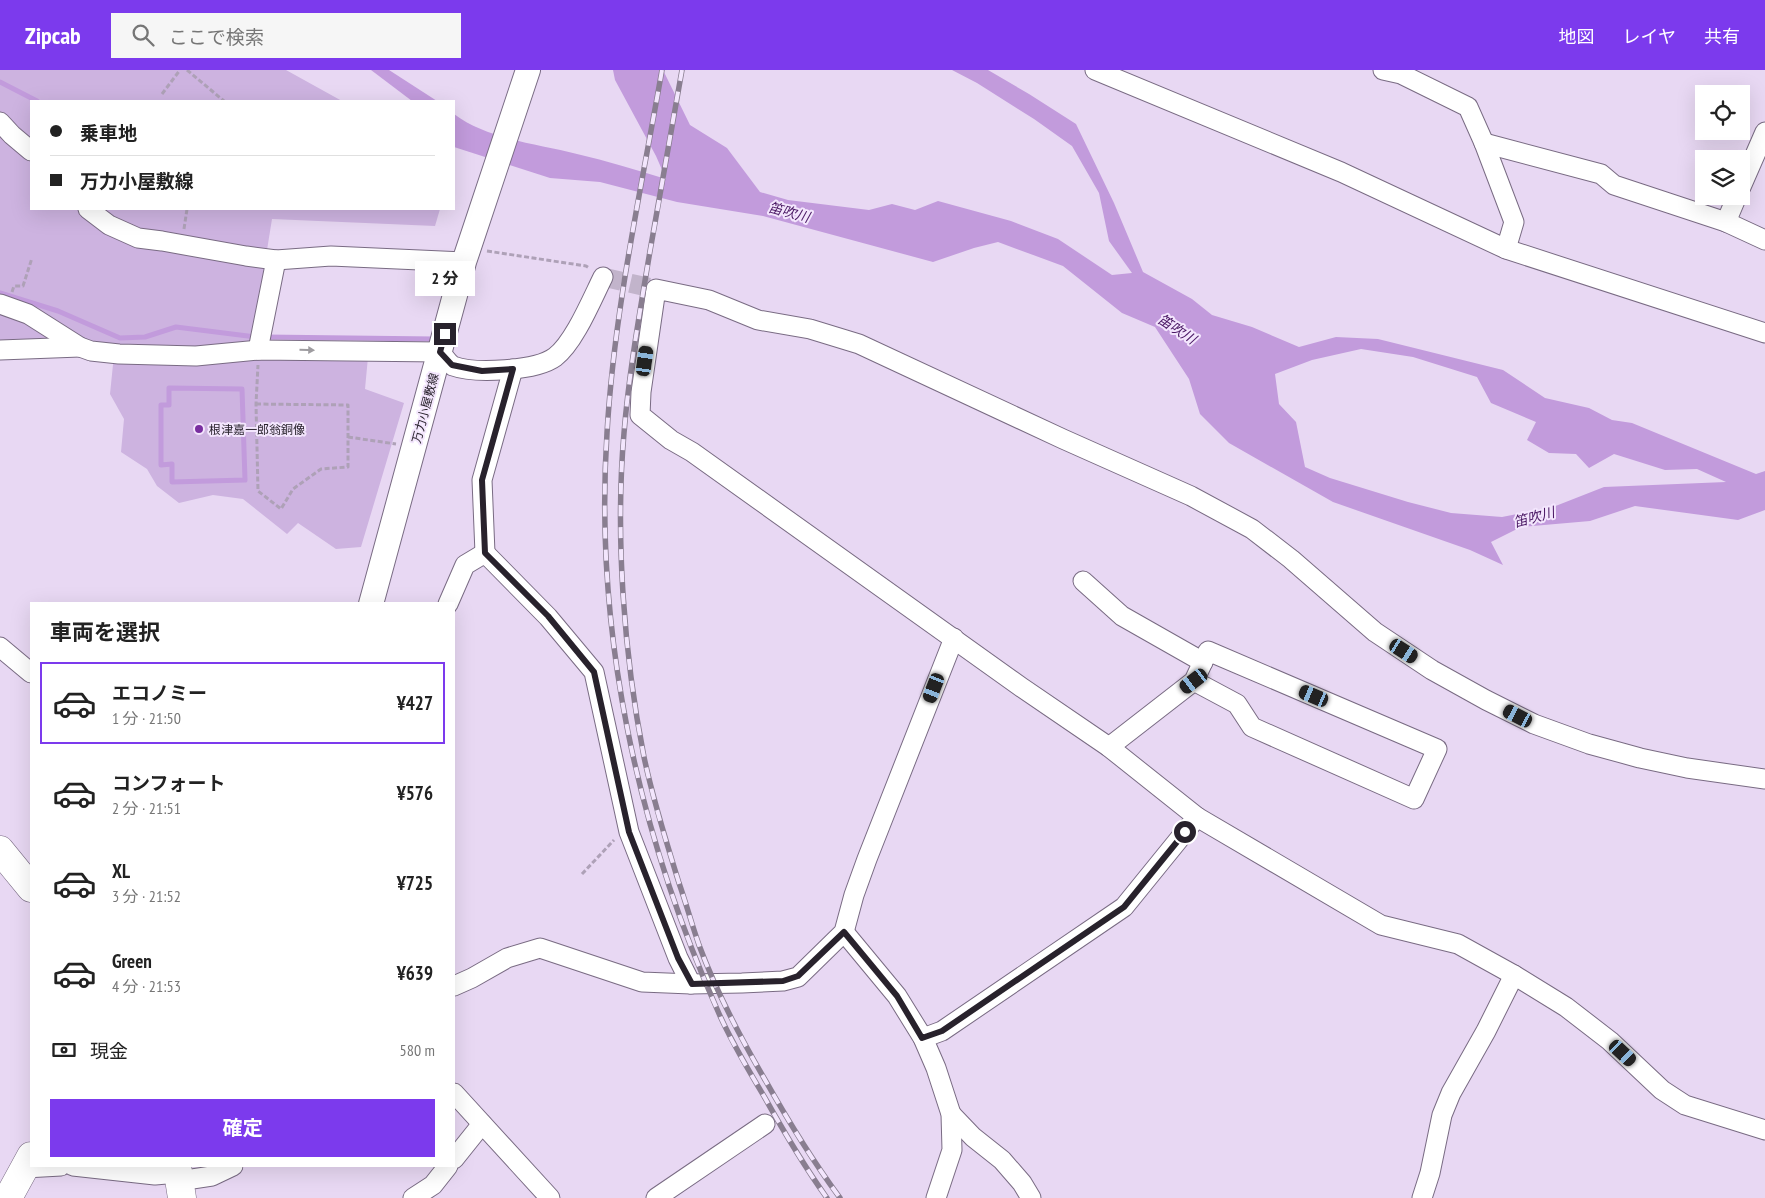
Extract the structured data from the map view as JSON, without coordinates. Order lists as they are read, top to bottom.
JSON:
{
  "streets": {
    "main road": ["万力小屋敷線"]
  },
  "water": ["笛吹川"],
  "places": ["根津嘉一郎翁銅像"],
  "page": {
    "header": "Zipcab",
    "search": "ここで検索",
    "nav": ["地図", "レイヤ", "共有"],
    "banner": ["乗車地", "万力小屋敷線"],
    "bubble": "2 分",
    "heading": "車両を選択",
    "list": [
      {
        "name": "エコノミー",
        "note": "1 分 · 21:50",
        "value": "¥427"
      },
      {
        "name": "コンフォート",
        "note": "2 分 · 21:51",
        "value": "¥576"
      },
      {
        "name": "XL",
        "note": "3 分 · 21:52",
        "value": "¥725"
      },
      {
        "name": "Green",
        "note": "4 分 · 21:53",
        "value": "¥639"
      }
    ],
    "pay": ["現金", "580 m"],
    "buttons": "確定"
  }
}
